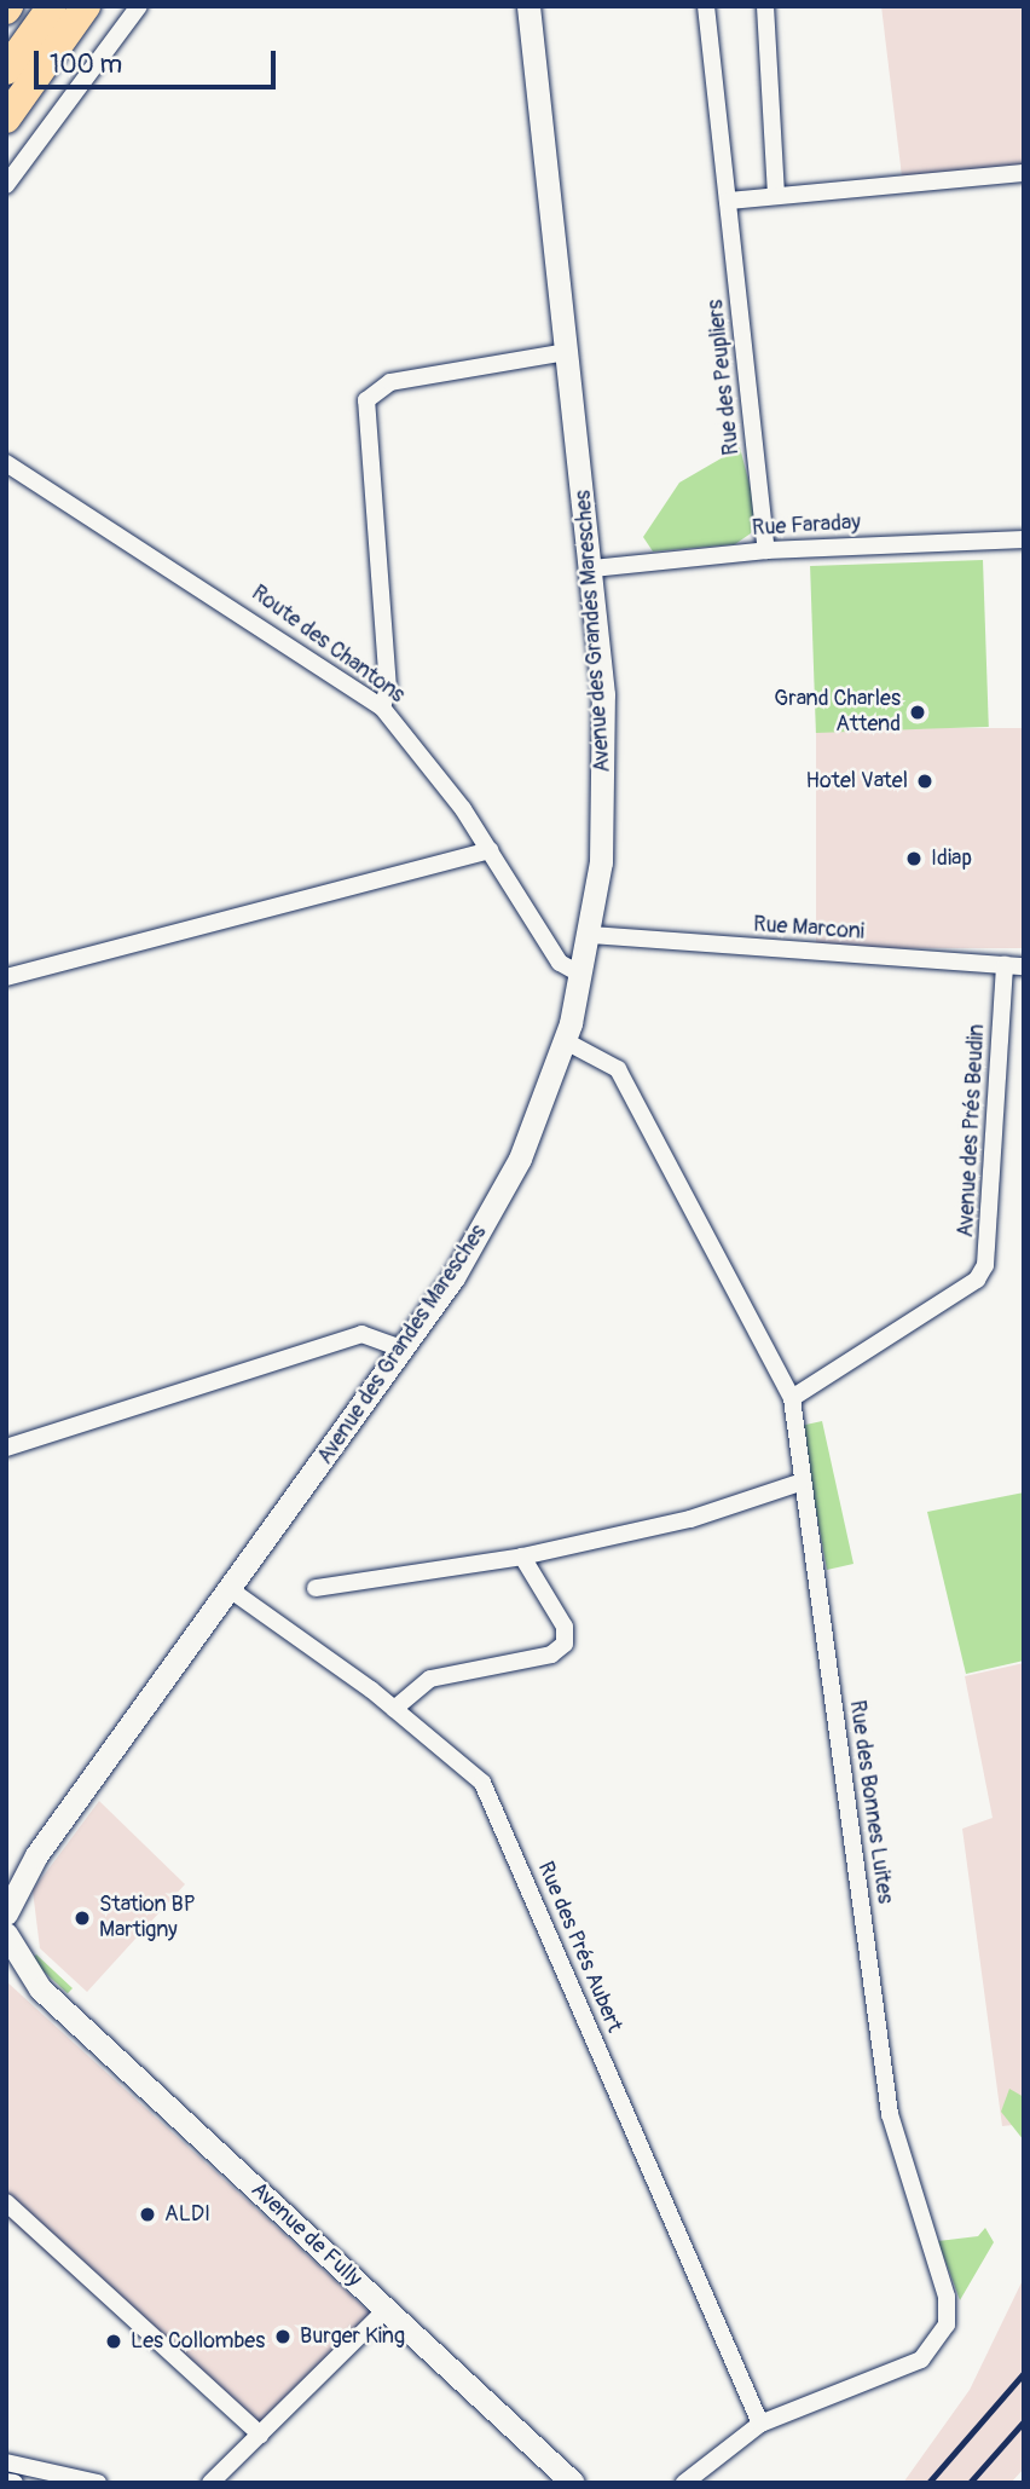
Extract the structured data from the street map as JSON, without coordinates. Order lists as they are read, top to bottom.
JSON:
{
  "streets": {
    "main road": ["Avenue des Grandes Maresches", "Avenue de Fully"],
    "street": [
      "Rue des Peupliers",
      "Rue Faraday",
      "Route des Chantons",
      "Rue Marconi",
      "Avenue des Prés Beudin",
      "Rue des Bonnes Luites",
      "Rue des Prés Aubert"
    ]
  },
  "crossings": [
    ["Rue des Peupliers", "Rue Faraday"],
    ["Rue Faraday", "Avenue des Grandes Maresches"],
    ["Avenue des Grandes Maresches", "Route des Chantons"],
    ["Avenue des Grandes Maresches", "Rue Marconi"],
    ["Avenue des Grandes Maresches", "Rue des Bonnes Luites"],
    ["Avenue des Grandes Maresches", "Rue des Prés Aubert"],
    ["Rue Marconi", "Avenue des Prés Beudin"],
    ["Avenue des Prés Beudin", "Rue des Bonnes Luites"],
    ["Rue des Bonnes Luites", "Rue des Prés Aubert"]
  ],
  "places": [
    "Grand Charles Attend",
    "Hotel Vatel",
    "Idiap",
    "Station BP Martigny",
    "ALDI",
    "Burger King",
    "Les Collombes"
  ],
  "scale_bar": "100 m"
}
